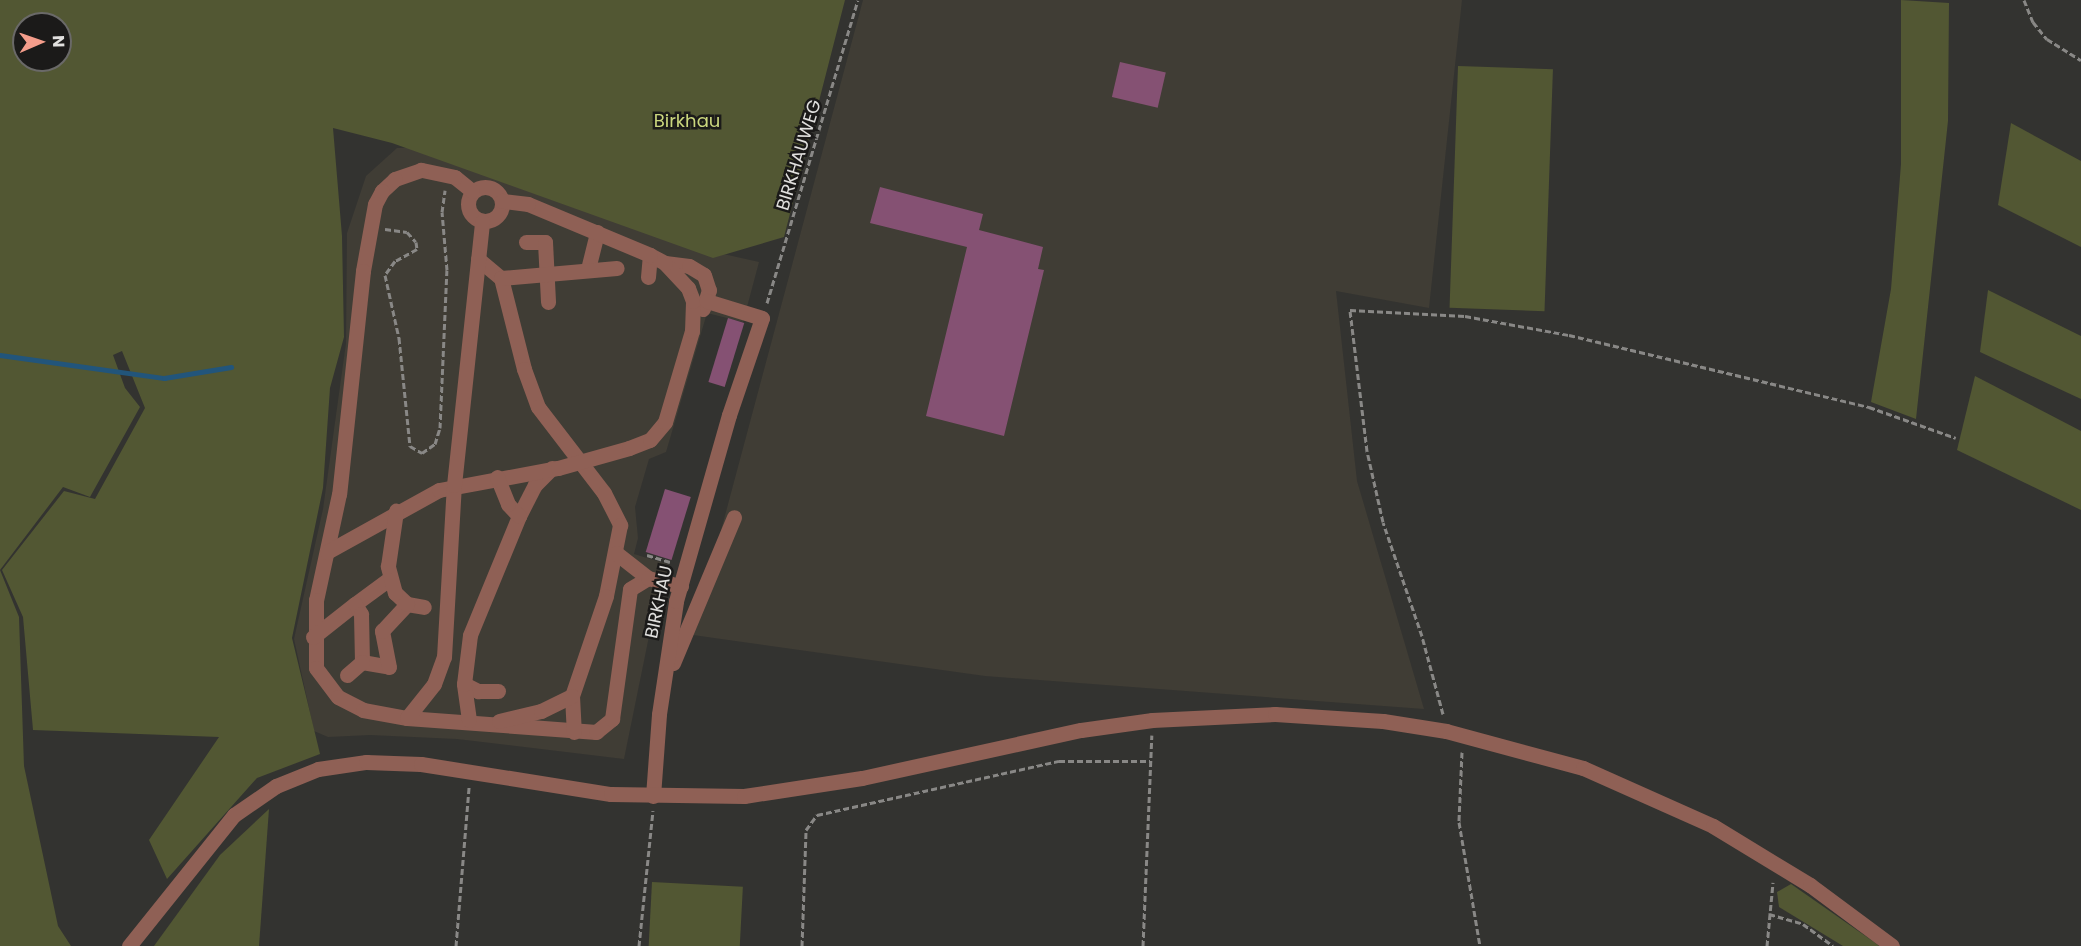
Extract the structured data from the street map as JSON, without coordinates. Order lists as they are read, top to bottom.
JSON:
{
  "streets": {
    "street": ["BIRKHAU"],
    "path": ["BIRKHAUWEG"]
  },
  "crossings": [
    ["BIRKHAUWEG", "BIRKHAU"]
  ],
  "parks": ["Birkhau"],
  "north": "right"
}
